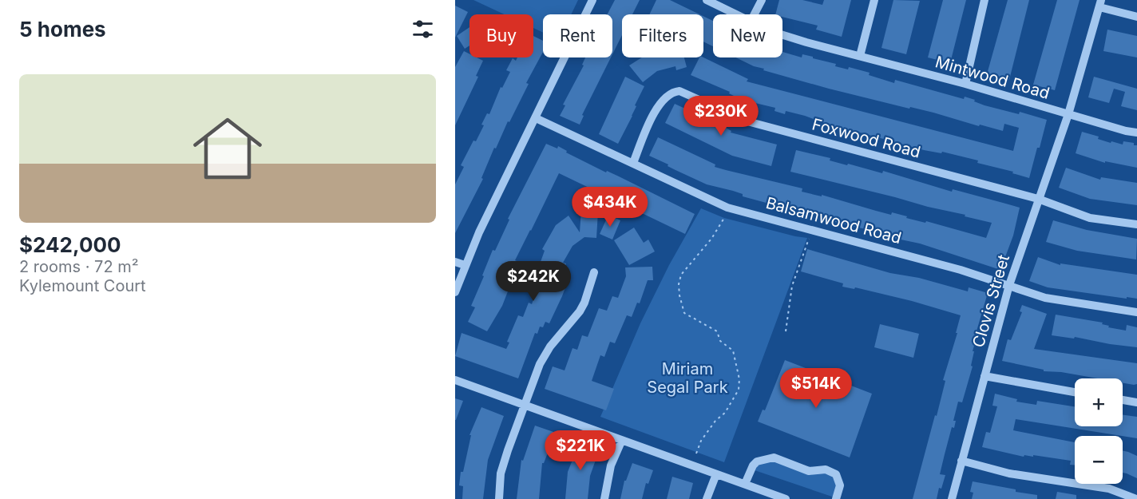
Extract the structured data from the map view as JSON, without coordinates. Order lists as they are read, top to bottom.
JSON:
{
  "streets": {
    "street": [
      "Mintwood Road",
      "Foxwood Road",
      "Balsamwood Road",
      "Clovis Street"
    ]
  },
  "crossings": [
    ["Mintwood Road", "Clovis Street"],
    ["Foxwood Road", "Balsamwood Road"],
    ["Foxwood Road", "Clovis Street"],
    ["Balsamwood Road", "Clovis Street"]
  ],
  "parks": ["Miriam Segal Park"],
  "page": {
    "heading": "5 homes",
    "chip": [
      "Buy",
      "Rent",
      "Filters",
      "New"
    ],
    "list": [
      {
        "name": "$242,000",
        "note": "2 rooms · 72 m² · Kylemount Court"
      }
    ],
    "price": [
      "$230K",
      "$434K",
      "$242K",
      "$514K",
      "$221K"
    ],
    "map_buttons": ["+", "−"]
  }
}
